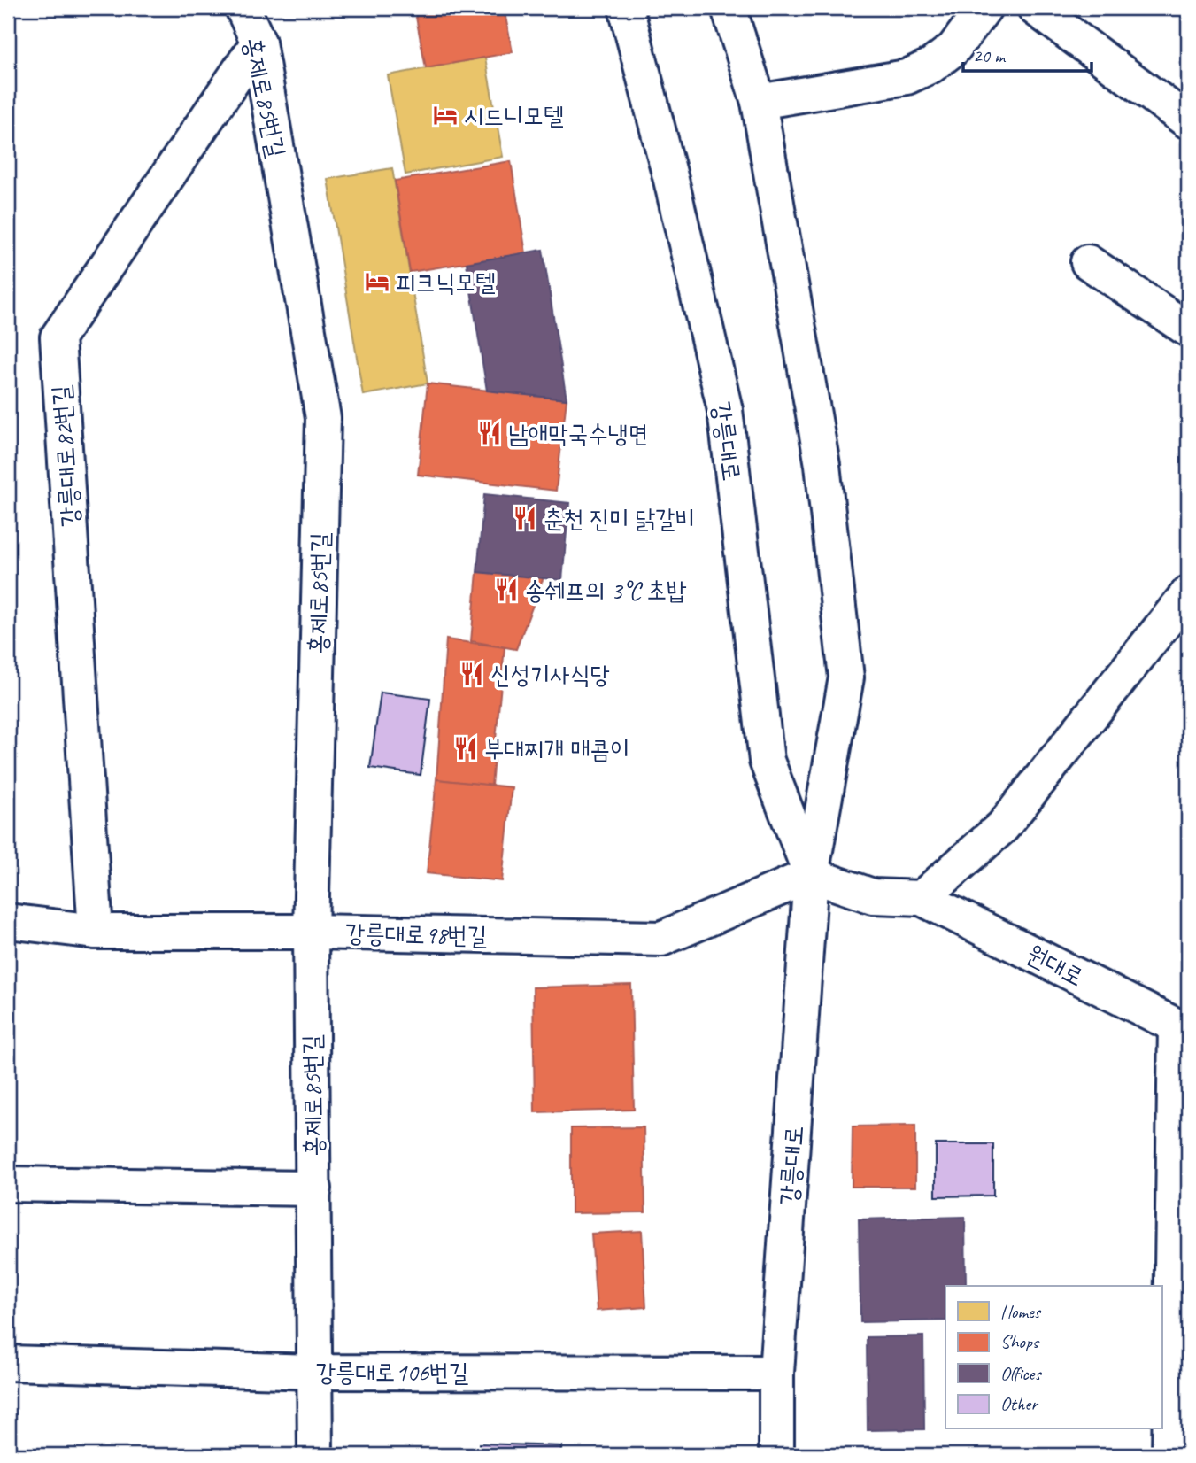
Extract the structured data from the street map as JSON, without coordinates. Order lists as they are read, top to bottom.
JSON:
{
  "streets": {
    "street": [
      "홍제로85번길",
      "강릉대로",
      "강릉대로82번길",
      "강릉대로98번길",
      "원대로",
      "강릉대로106번길"
    ]
  },
  "crossings": [
    ["홍제로85번길", "강릉대로82번길"],
    ["홍제로85번길", "강릉대로98번길"],
    ["홍제로85번길", "강릉대로106번길"],
    ["강릉대로", "강릉대로98번길"],
    ["강릉대로", "강릉대로106번길"],
    ["강릉대로82번길", "강릉대로98번길"]
  ],
  "places": {
    "hotel": ["시드니모텔", "피크닉모텔"],
    "restaurant": [
      "남애막국수냉면",
      "춘천 진미 닭갈비",
      "송쉐프의 3°C 초밥",
      "신성기사식당",
      "부대찌개 매콤이"
    ]
  },
  "legend": [
    "Homes",
    "Shops",
    "Offices",
    "Other"
  ],
  "scale_bar": "20 m"
}
